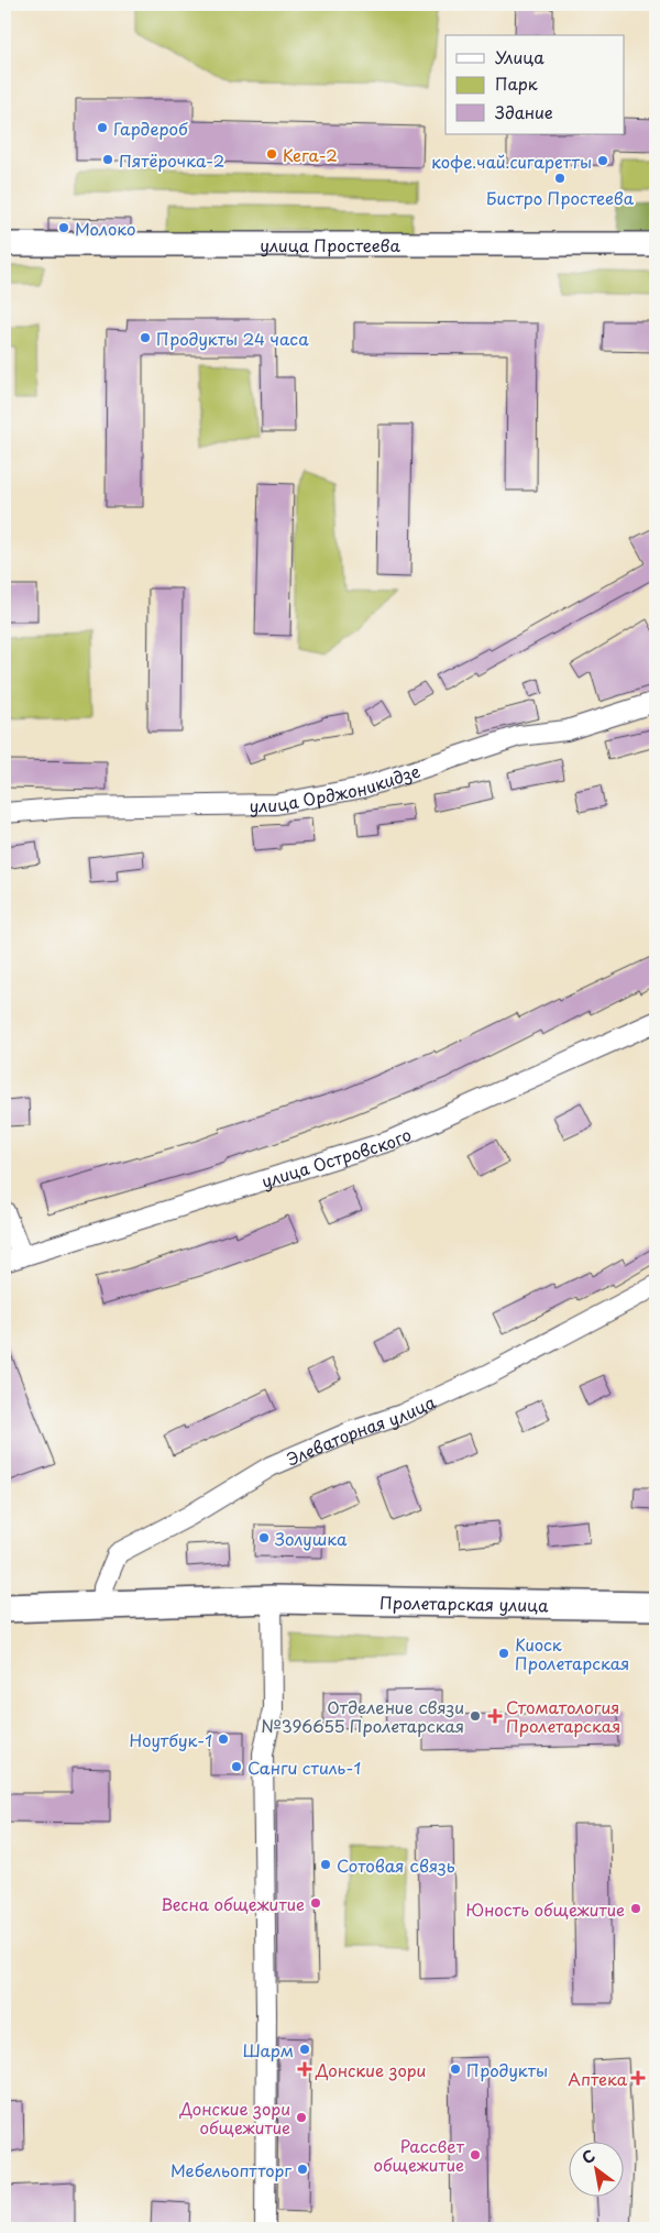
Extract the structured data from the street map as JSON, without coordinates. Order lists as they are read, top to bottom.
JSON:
{
  "streets": {
    "main road": ["Пролетарская улица"],
    "street": [
      "улица Простеева",
      "улица Орджоникидзе",
      "улица Островского",
      "Элеваторная улица"
    ]
  },
  "crossings": [
    ["Элеваторная улица", "Пролетарская улица"]
  ],
  "places": {
    "other": [
      "Гардероб",
      "Кега-2",
      "Пятёрочка-2",
      "кофе.чай.сигаретты",
      "Бистро Простеева",
      "Молоко",
      "Продукты 24 часа",
      "Золушка",
      "Киоск Пролетарская",
      "Отделение связи №396655 Пролетарская",
      "Ноутбук-1",
      "Санги стиль-1",
      "Сотовая связь",
      "Весна общежитие",
      "Юность общежитие",
      "Шарм",
      "Продукты",
      "Донские зори общежитие",
      "Рассвет общежитие",
      "Мебельоптторг"
    ],
    "health": ["Стоматология Пролетарская", "Донские зори", "Аптека"]
  },
  "legend": ["Улица", "Парк", "Здание"],
  "north": "top left"
}
